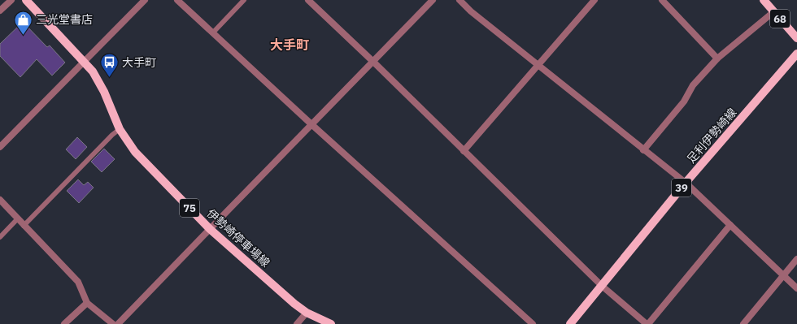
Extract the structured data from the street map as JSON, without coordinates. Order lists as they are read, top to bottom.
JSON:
{
  "streets": {
    "main road": [
      "68",
      "足利伊勢崎線",
      "39",
      "75",
      "伊勢崎停車場線"
    ]
  },
  "districts": ["大手町"],
  "places": {
    "shop": ["三光堂書店"],
    "bus stop": ["大手町"]
  }
}
